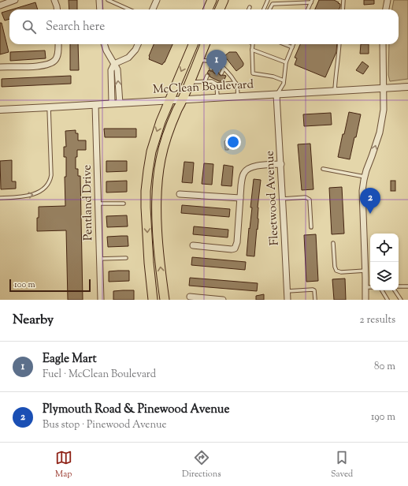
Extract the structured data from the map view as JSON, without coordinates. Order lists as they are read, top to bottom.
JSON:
{
  "streets": {
    "street": ["McClean Boulevard", "Fleetwood Avenue", "Pentland Drive"]
  },
  "crossings": [
    ["McClean Boulevard", "Fleetwood Avenue"],
    ["McClean Boulevard", "Pentland Drive"]
  ],
  "scale_bar": "100 m",
  "page": {
    "search": "Search here",
    "pins": ["1", "2"],
    "scale": "100 m",
    "heading": ["Nearby", "2 results"],
    "list": [
      {
        "mark": "1",
        "name": "Eagle Mart",
        "note": "Fuel · McClean Boulevard",
        "value": "80 m"
      },
      {
        "mark": "2",
        "name": "Plymouth Road & Pinewood Avenue",
        "note": "Bus stop · Pinewood Avenue",
        "value": "190 m"
      }
    ],
    "nav": ["Map", "Directions", "Saved"]
  }
}
